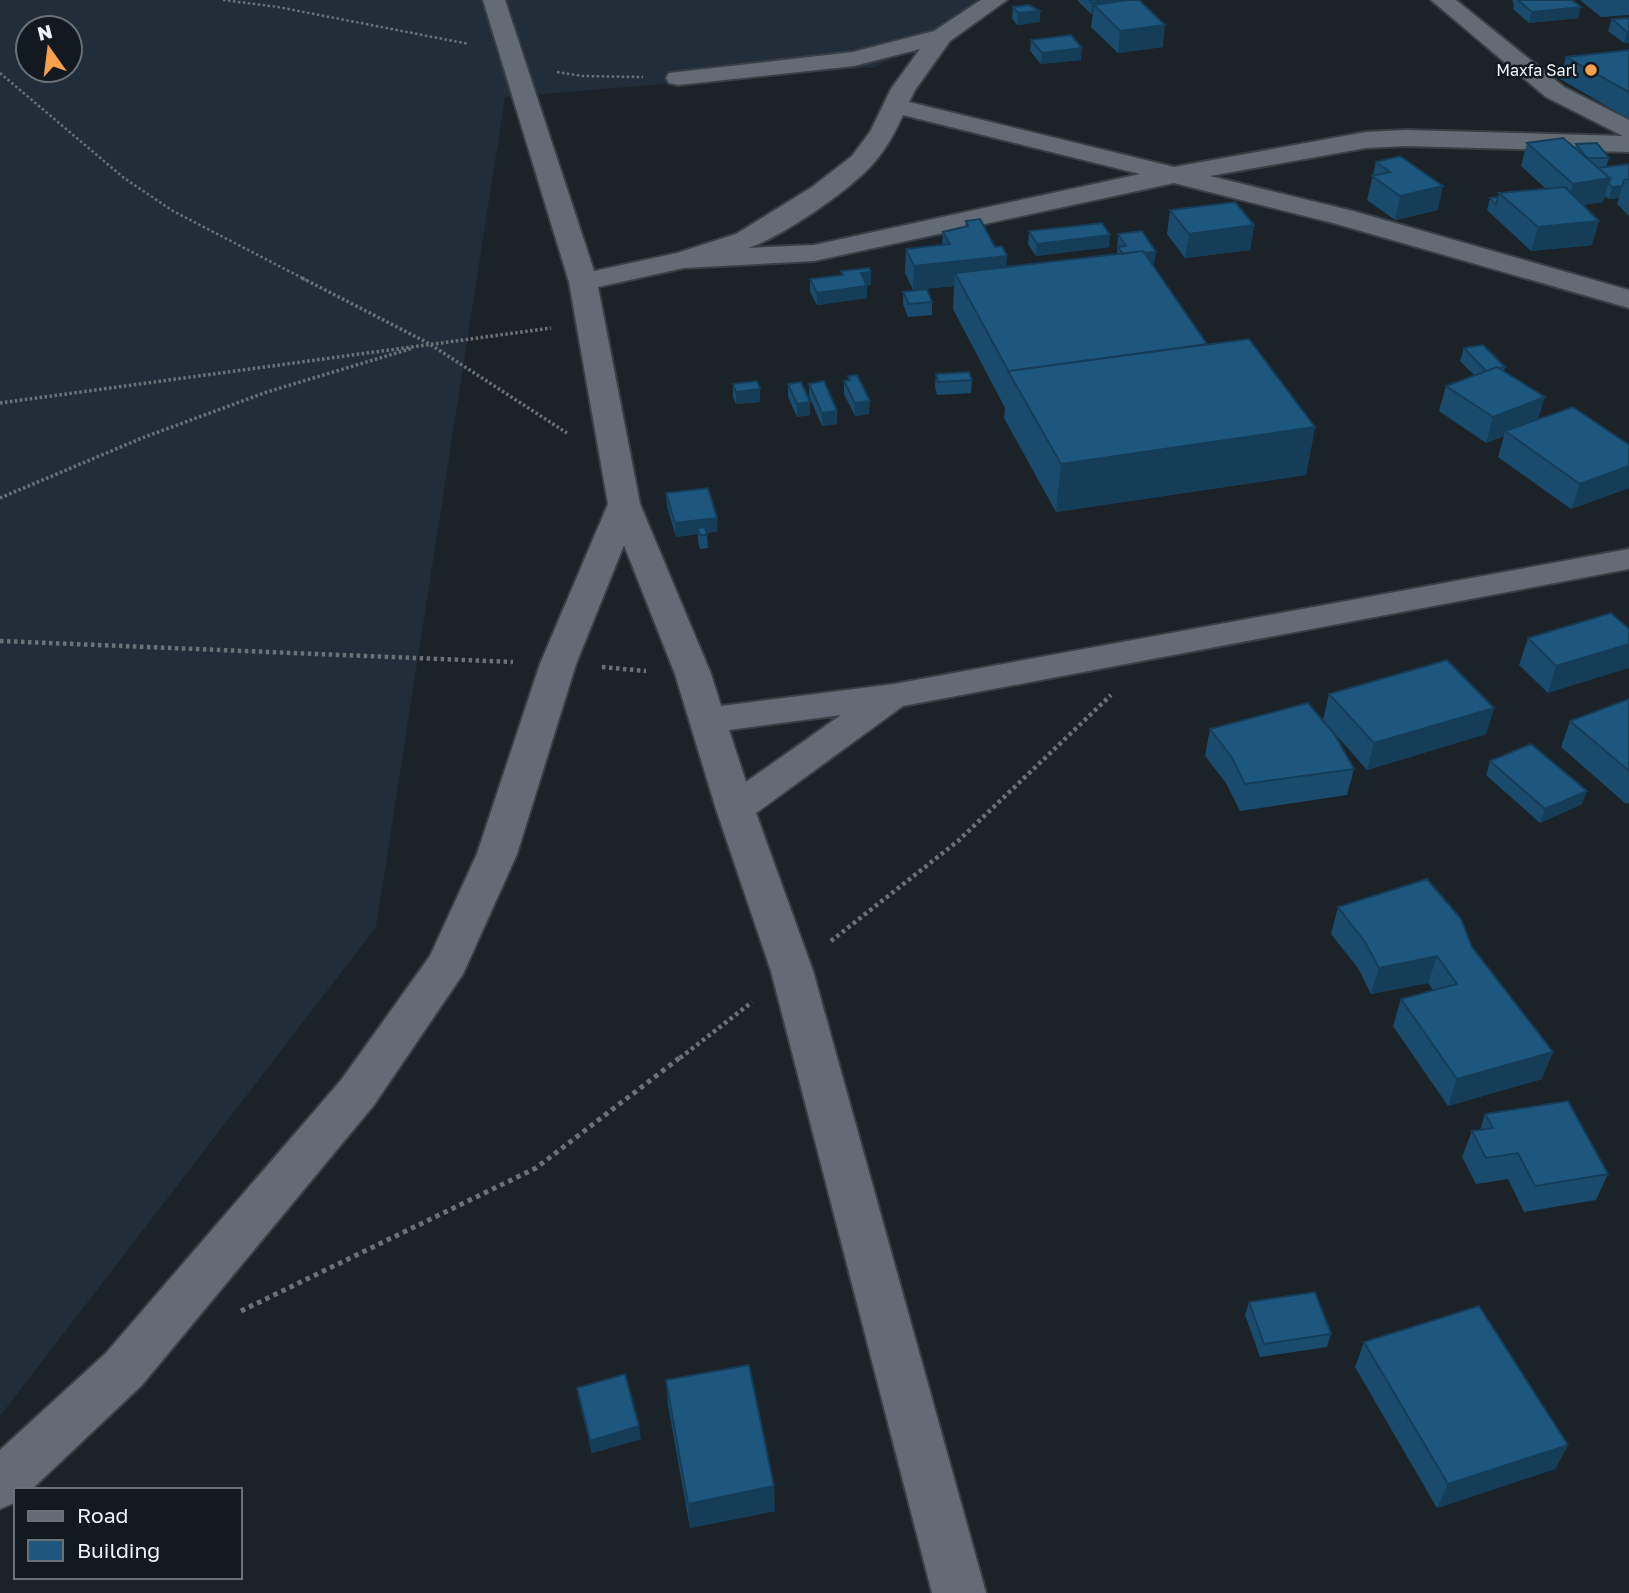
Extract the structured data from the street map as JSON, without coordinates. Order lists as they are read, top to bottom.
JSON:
{
  "places": ["Maxfa Sarl"],
  "legend": ["Road", "Building"],
  "north": "top"
}
